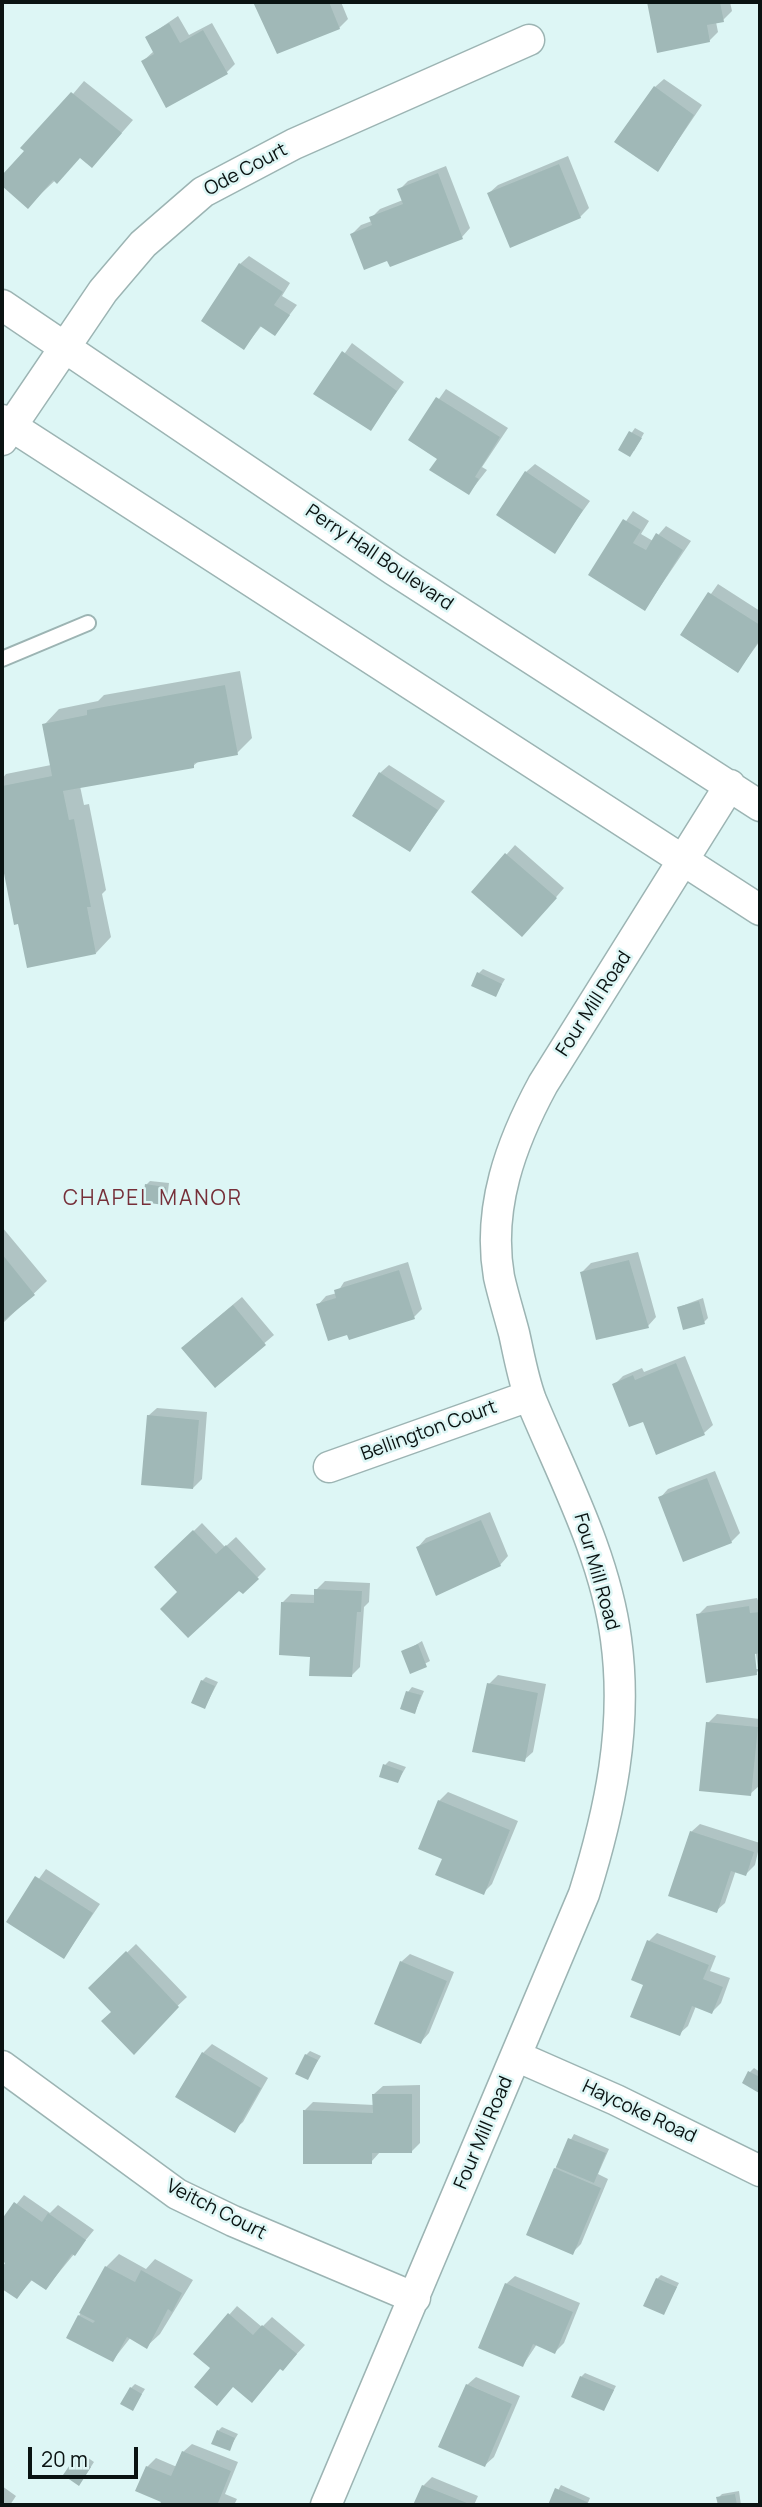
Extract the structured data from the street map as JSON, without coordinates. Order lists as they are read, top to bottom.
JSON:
{
  "streets": {
    "street": [
      "Ode Court",
      "Perry Hall Boulevard",
      "Four Mill Road",
      "Bellington Court",
      "Haycoke Road",
      "Veitch Court"
    ]
  },
  "crossings": [
    ["Ode Court", "Perry Hall Boulevard"],
    ["Perry Hall Boulevard", "Four Mill Road"],
    ["Four Mill Road", "Bellington Court"],
    ["Four Mill Road", "Haycoke Road"],
    ["Four Mill Road", "Veitch Court"]
  ],
  "districts": ["CHAPEL MANOR"],
  "scale_bar": "20 m"
}
